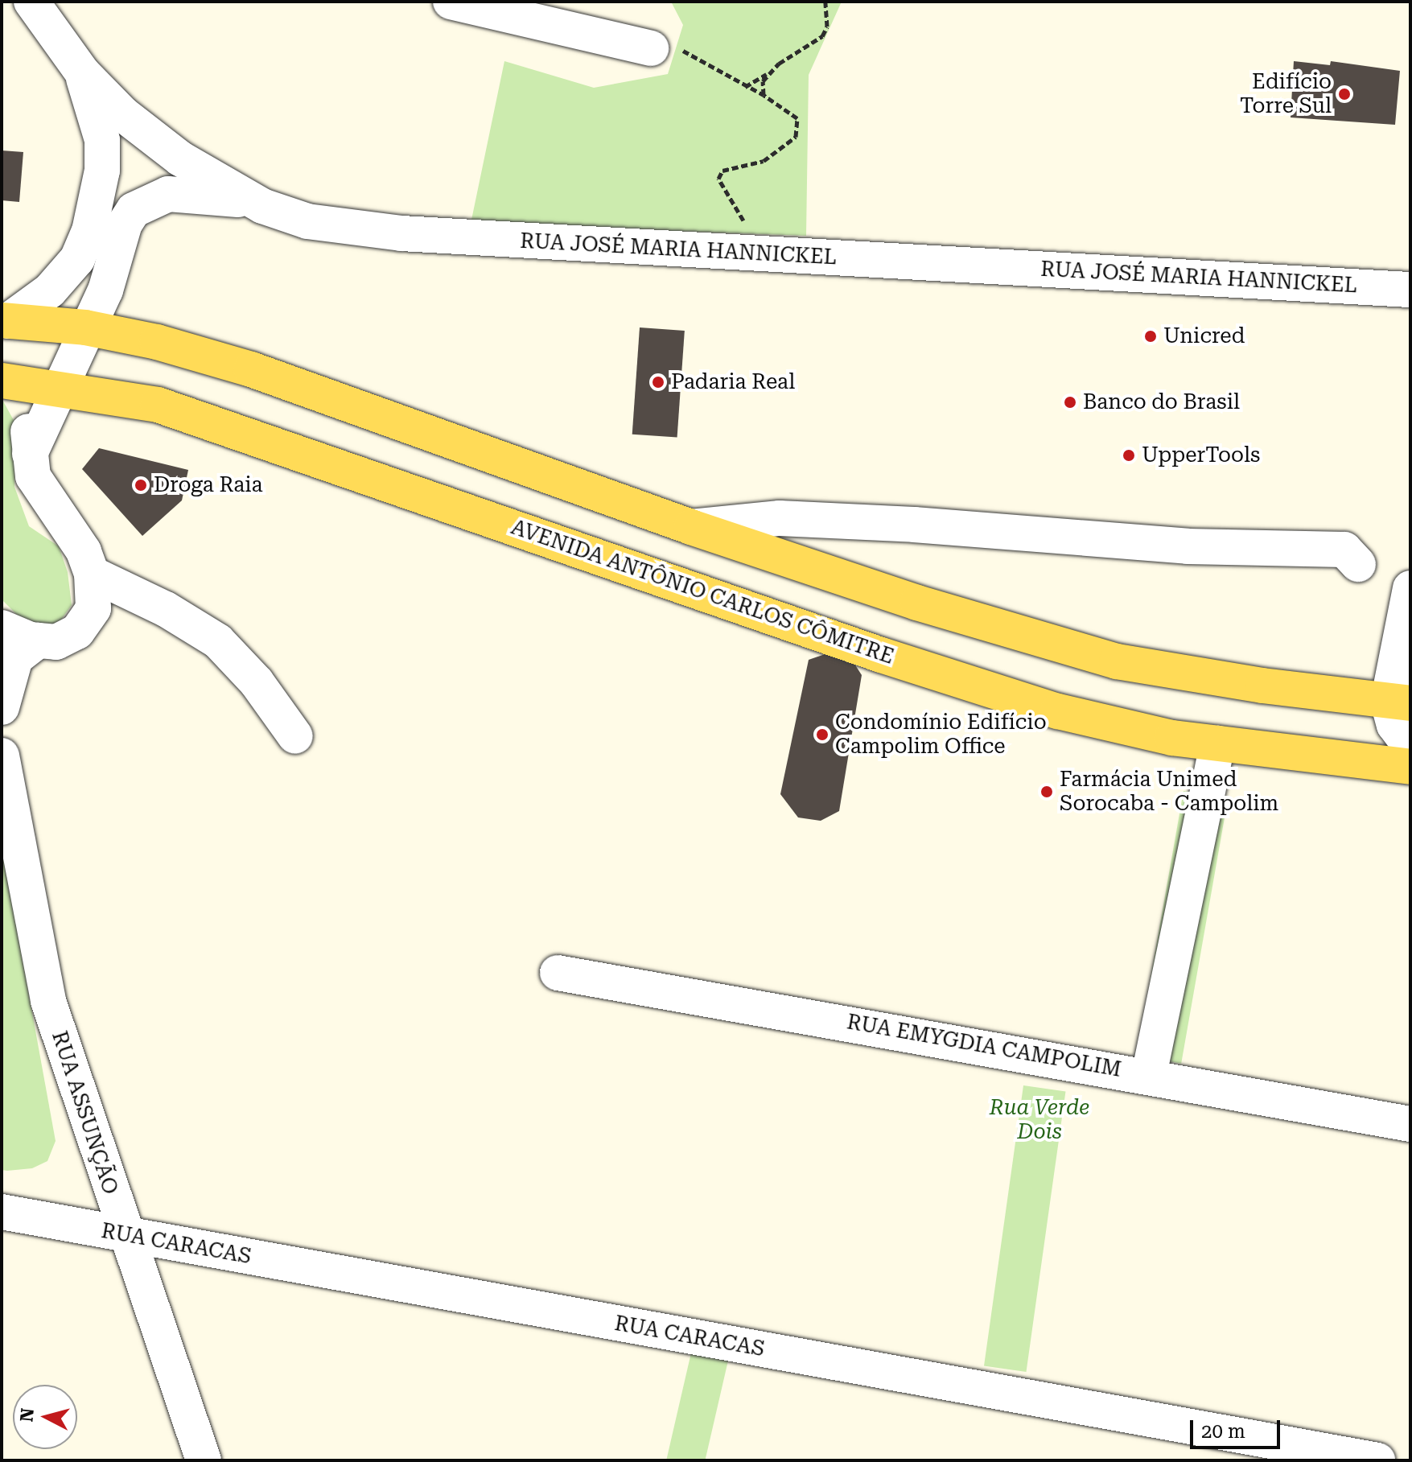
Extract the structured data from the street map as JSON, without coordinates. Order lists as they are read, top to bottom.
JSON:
{
  "streets": {
    "main road": ["AVENIDA ANTÔNIO CARLOS CÔMITRE"],
    "street": [
      "RUA JOSÉ MARIA HANNICKEL",
      "RUA EMYGDIA CAMPOLIM",
      "RUA ASSUNÇÃO",
      "RUA CARACAS"
    ]
  },
  "crossings": [
    ["RUA ASSUNÇÃO", "RUA CARACAS"]
  ],
  "parks": ["Rua Verde Dois"],
  "places": [
    "Edifício Torre Sul",
    "Unicred",
    "Padaria Real",
    "Banco do Brasil",
    "UpperTools",
    "Droga Raia",
    "Condomínio Edifício Campolim Office",
    "Farmácia Unimed Sorocaba - Campolim"
  ],
  "scale_bar": "20 m",
  "north": "left"
}
